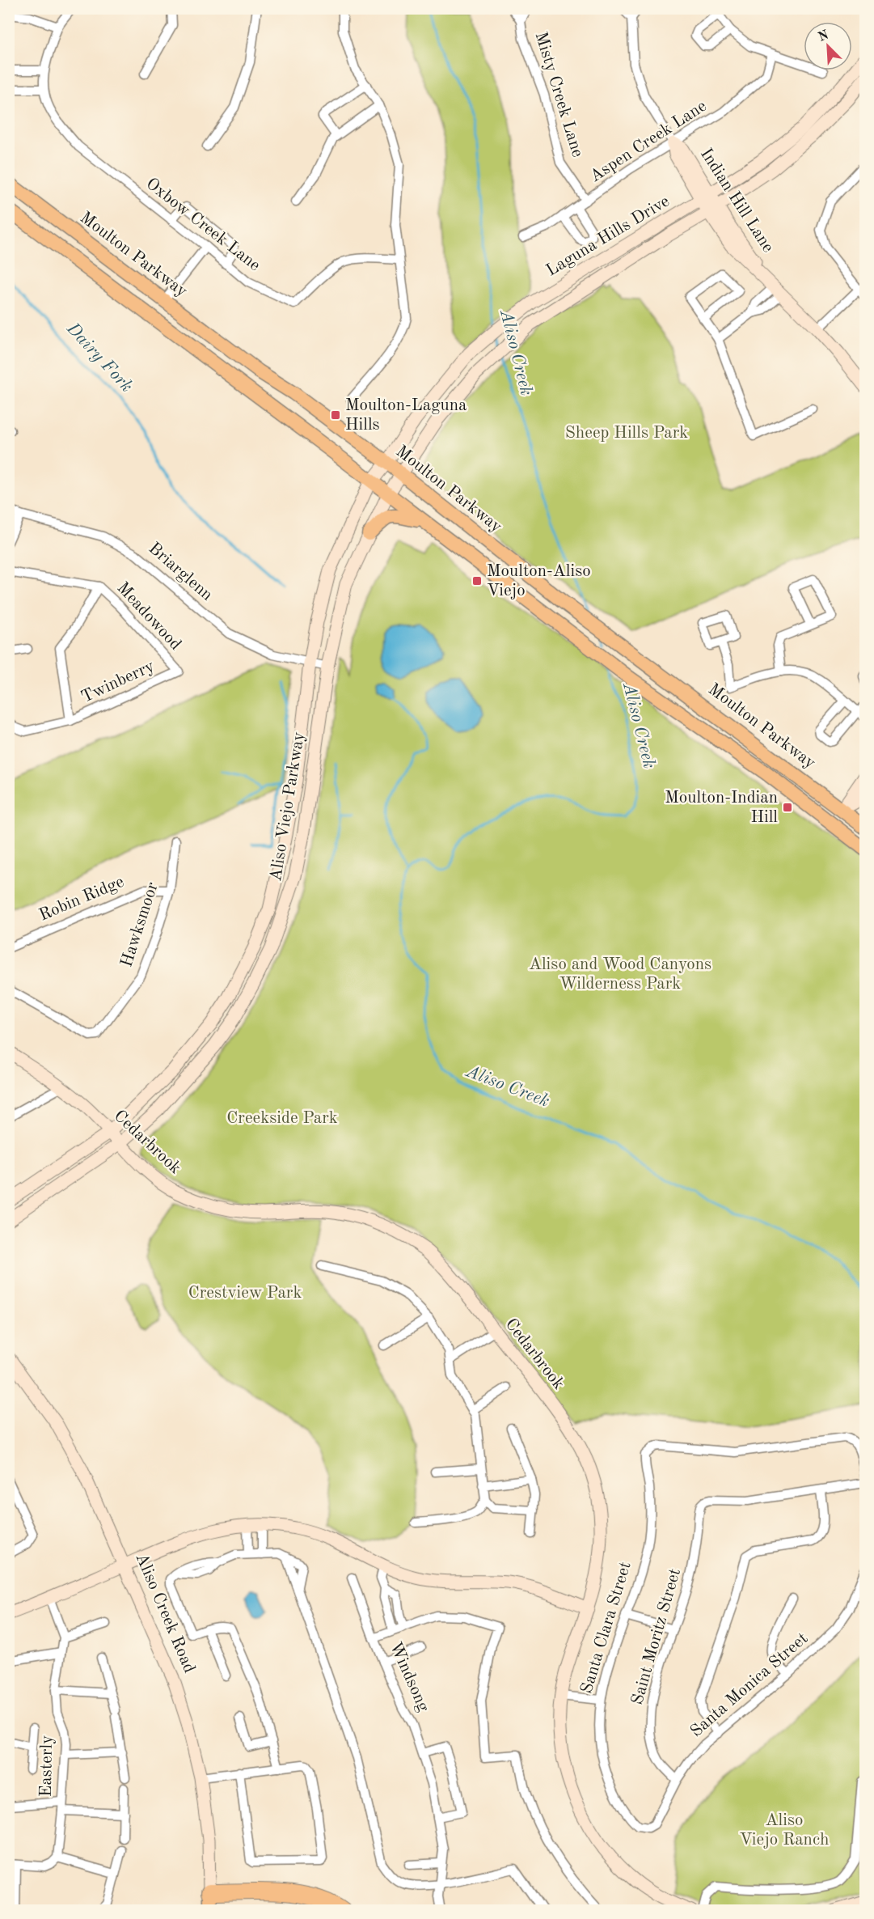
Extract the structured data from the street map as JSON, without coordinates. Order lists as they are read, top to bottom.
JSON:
{
  "streets": {
    "main road": [
      "Indian Hill Lane",
      "Laguna Hills Drive",
      "Moulton Parkway",
      "Aliso Viejo Parkway",
      "Cedarbrook",
      "Aliso Creek Road"
    ],
    "street": [
      "Misty Creek Lane",
      "Aspen Creek Lane",
      "Oxbow Creek Lane",
      "Briarglenn",
      "Meadowood",
      "Twinberry",
      "Robin Ridge",
      "Hawksmoor",
      "Santa Clara Street",
      "Saint Moritz Street",
      "Windsong",
      "Santa Monica Street",
      "Easterly"
    ]
  },
  "crossings": [
    ["Misty Creek Lane", "Aspen Creek Lane"],
    ["Aspen Creek Lane", "Indian Hill Lane"],
    ["Indian Hill Lane", "Laguna Hills Drive"],
    ["Laguna Hills Drive", "Moulton Parkway"],
    ["Laguna Hills Drive", "Aliso Viejo Parkway"],
    ["Moulton Parkway", "Aliso Viejo Parkway"],
    ["Briarglenn", "Aliso Viejo Parkway"],
    ["Meadowood", "Twinberry"],
    ["Aliso Viejo Parkway", "Cedarbrook"],
    ["Robin Ridge", "Hawksmoor"],
    ["Santa Clara Street", "Santa Monica Street"],
    ["Saint Moritz Street", "Santa Monica Street"]
  ],
  "water": ["Aliso Creek", "Dairy Fork"],
  "parks": [
    "Sheep Hills Park",
    "Aliso and Wood Canyons Wilderness Park",
    "Creekside Park",
    "Crestview Park",
    "Aliso Viejo Ranch"
  ],
  "places": {
    "transit": ["Moulton-Laguna Hills", "Moulton-Aliso Viejo", "Moulton-Indian Hill"]
  },
  "north": "top left"
}
